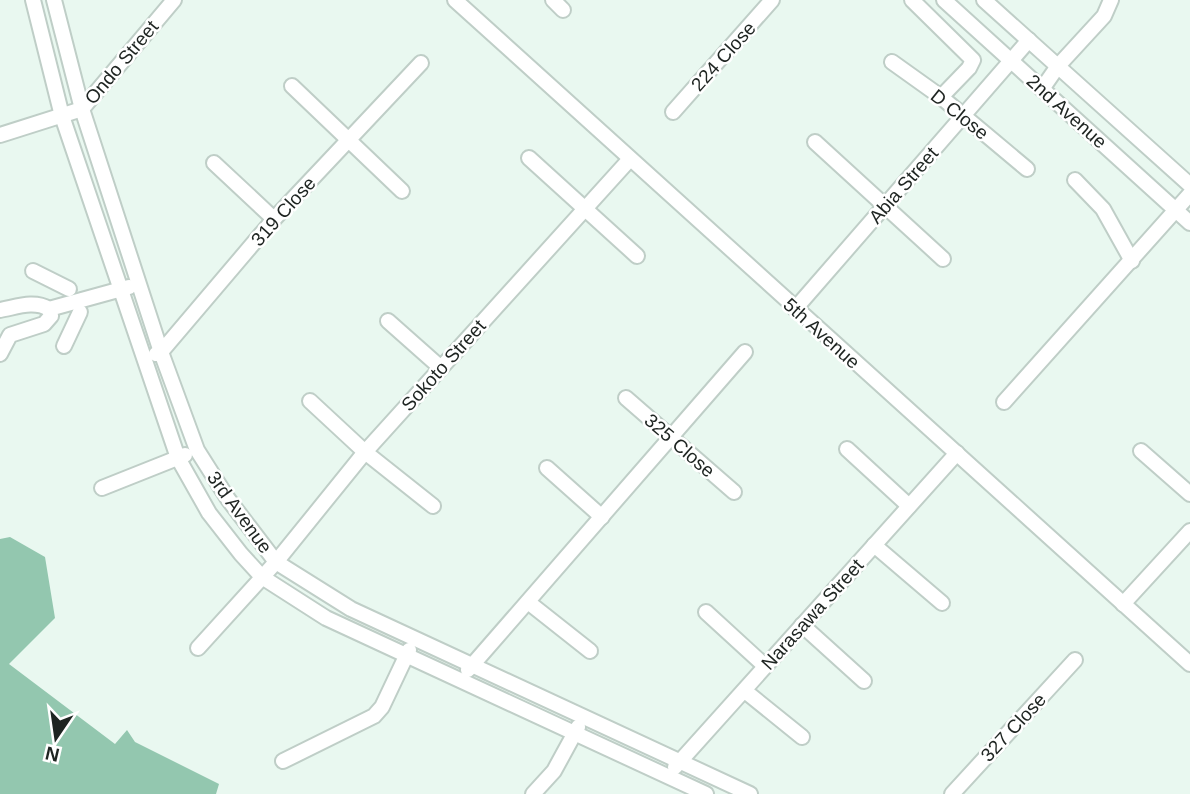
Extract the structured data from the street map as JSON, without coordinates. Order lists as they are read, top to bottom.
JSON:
{
  "streets": {
    "street": [
      "224 Close",
      "Ondo Street",
      "2nd Avenue",
      "D Close",
      "Abia Street",
      "319 Close",
      "5th Avenue",
      "Sokoto Street",
      "325 Close",
      "3rd Avenue",
      "Narasawa Street",
      "327 Close"
    ]
  },
  "crossings": [
    ["Ondo Street", "3rd Avenue"],
    ["2nd Avenue", "Abia Street"],
    ["D Close", "Abia Street"],
    ["Abia Street", "5th Avenue"],
    ["319 Close", "3rd Avenue"],
    ["5th Avenue", "Sokoto Street"],
    ["5th Avenue", "Narasawa Street"],
    ["Sokoto Street", "3rd Avenue"],
    ["3rd Avenue", "Narasawa Street"]
  ],
  "north": "bottom"
}
